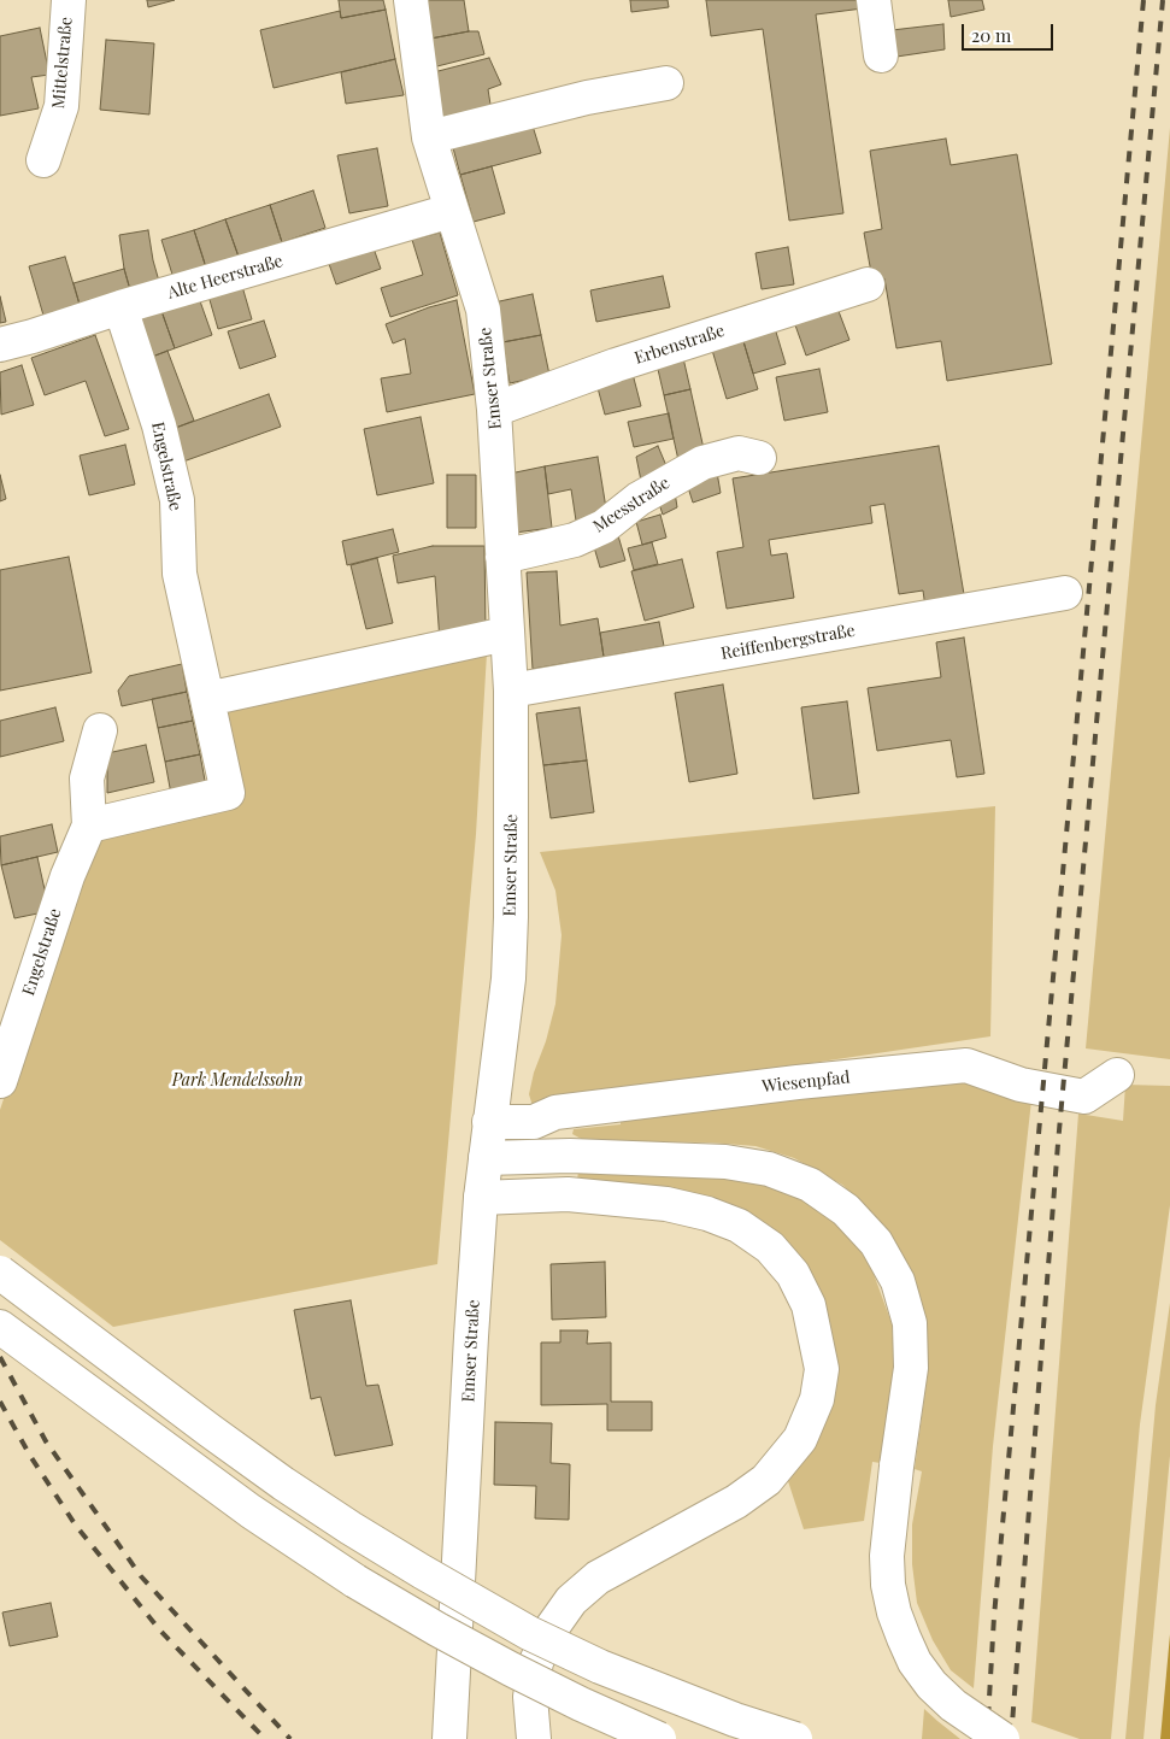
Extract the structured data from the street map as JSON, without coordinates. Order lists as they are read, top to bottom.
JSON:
{
  "streets": {
    "main road": [
      "Mittelstraße",
      "Alte Heerstraße",
      "Erbenstraße",
      "Emser Straße",
      "Engelstraße",
      "Meesstraße",
      "Reiffenbergstraße",
      "Wiesenpfad"
    ]
  },
  "crossings": [
    ["Alte Heerstraße", "Emser Straße"],
    ["Alte Heerstraße", "Engelstraße"],
    ["Erbenstraße", "Emser Straße"],
    ["Emser Straße", "Meesstraße"],
    ["Emser Straße", "Reiffenbergstraße"],
    ["Emser Straße", "Wiesenpfad"]
  ],
  "parks": ["Park Mendelssohn"],
  "scale_bar": "20 m"
}
